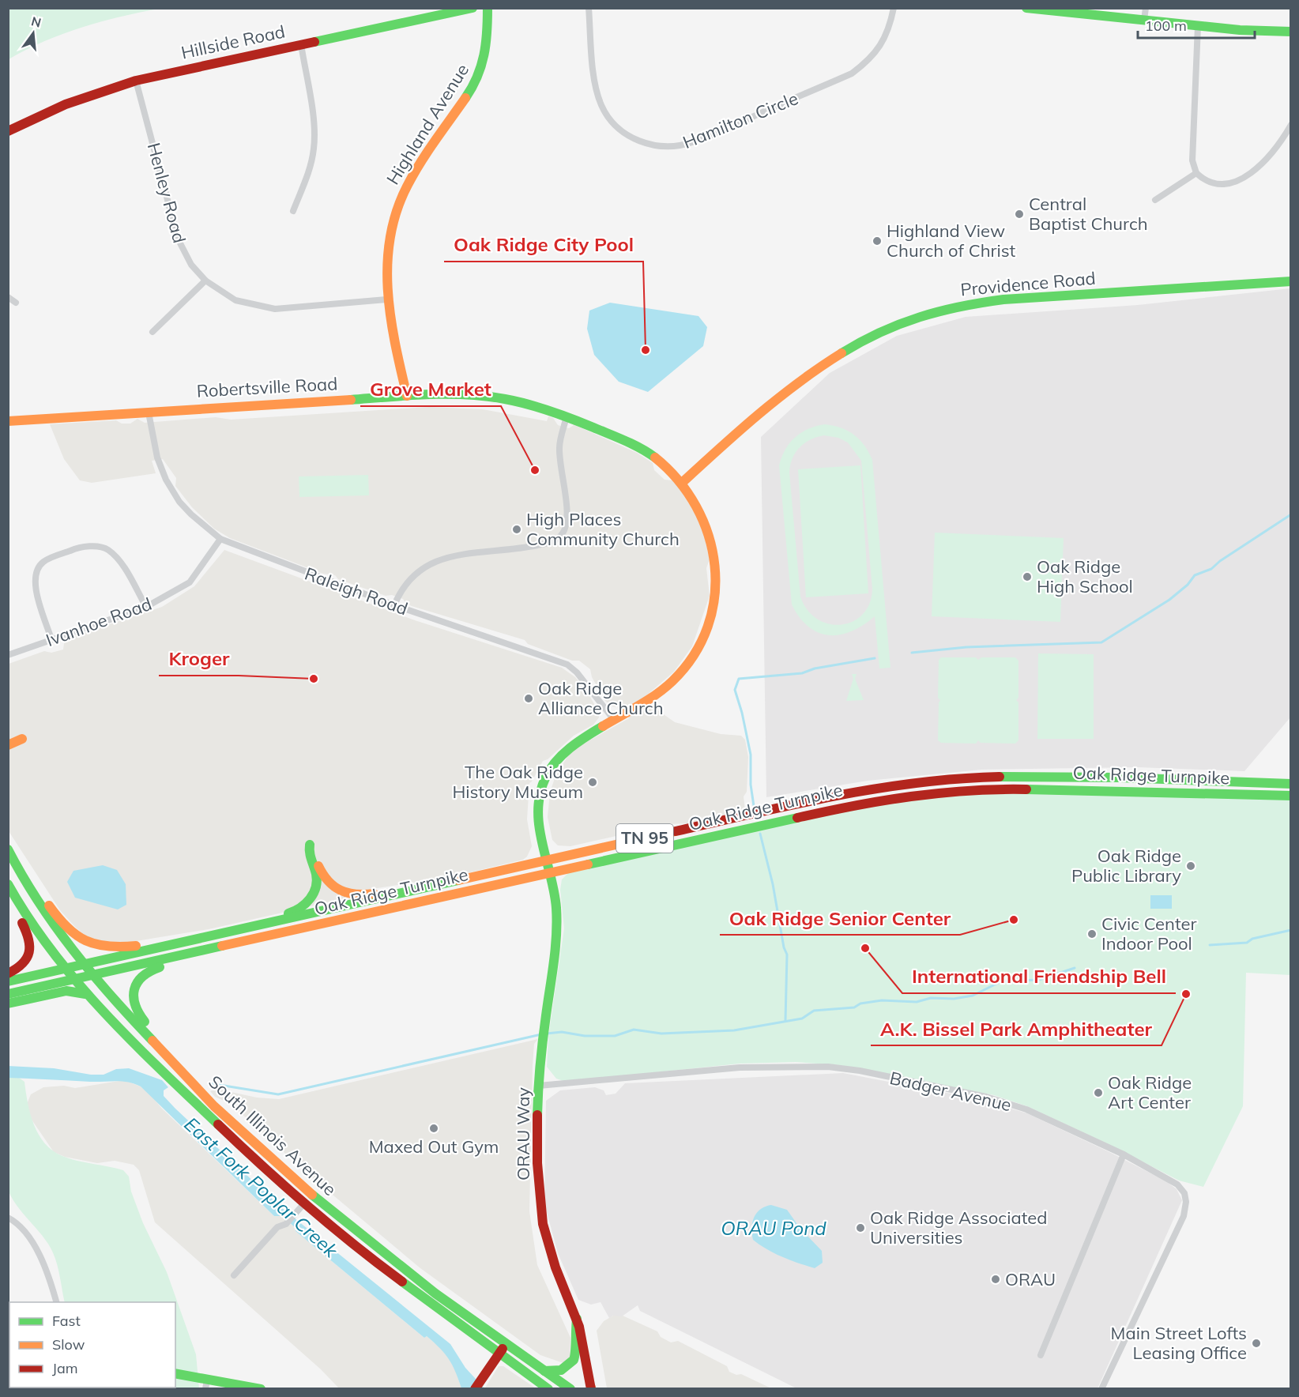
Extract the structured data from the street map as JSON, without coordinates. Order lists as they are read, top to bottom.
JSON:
{
  "streets": {
    "main road": [
      "Hillside Road",
      "Highland Avenue",
      "Providence Road",
      "Robertsville Road",
      "Oak Ridge Turnpike",
      "TN 95",
      "ORAU Way",
      "South Illinois Avenue"
    ],
    "street": [
      "Hamilton Circle",
      "Henley Road",
      "Raleigh Road",
      "Ivanhoe Road",
      "Badger Avenue"
    ]
  },
  "crossings": [
    ["Hillside Road", "Henley Road"],
    ["Highland Avenue", "Henley Road"],
    ["Highland Avenue", "Robertsville Road"],
    ["Providence Road", "Robertsville Road"],
    ["Robertsville Road", "Raleigh Road"],
    ["Robertsville Road", "Oak Ridge Turnpike"],
    ["Robertsville Road", "ORAU Way"],
    ["Raleigh Road", "Ivanhoe Road"],
    ["Oak Ridge Turnpike", "ORAU Way"],
    ["Oak Ridge Turnpike", "South Illinois Avenue"],
    ["Badger Avenue", "ORAU Way"]
  ],
  "water": ["East Fork Poplar Creek", "ORAU Pond"],
  "places": [
    "Central Baptist Church",
    "Highland View Church of Christ",
    "Oak Ridge City Pool",
    "Grove Market",
    "High Places Community Church",
    "Oak Ridge High School",
    "Kroger",
    "Oak Ridge Alliance Church",
    "The Oak Ridge History Museum",
    "Oak Ridge Public Library",
    "Oak Ridge Senior Center",
    "Civic Center Indoor Pool",
    "International Friendship Bell",
    "A.K. Bissel Park Amphitheater",
    "Oak Ridge Art Center",
    "Maxed Out Gym",
    "Oak Ridge Associated Universities",
    "ORAU",
    "Main Street Lofts Leasing Office"
  ],
  "legend": ["Fast", "Slow", "Jam"],
  "scale_bar": "100 m",
  "north": "top"
}
